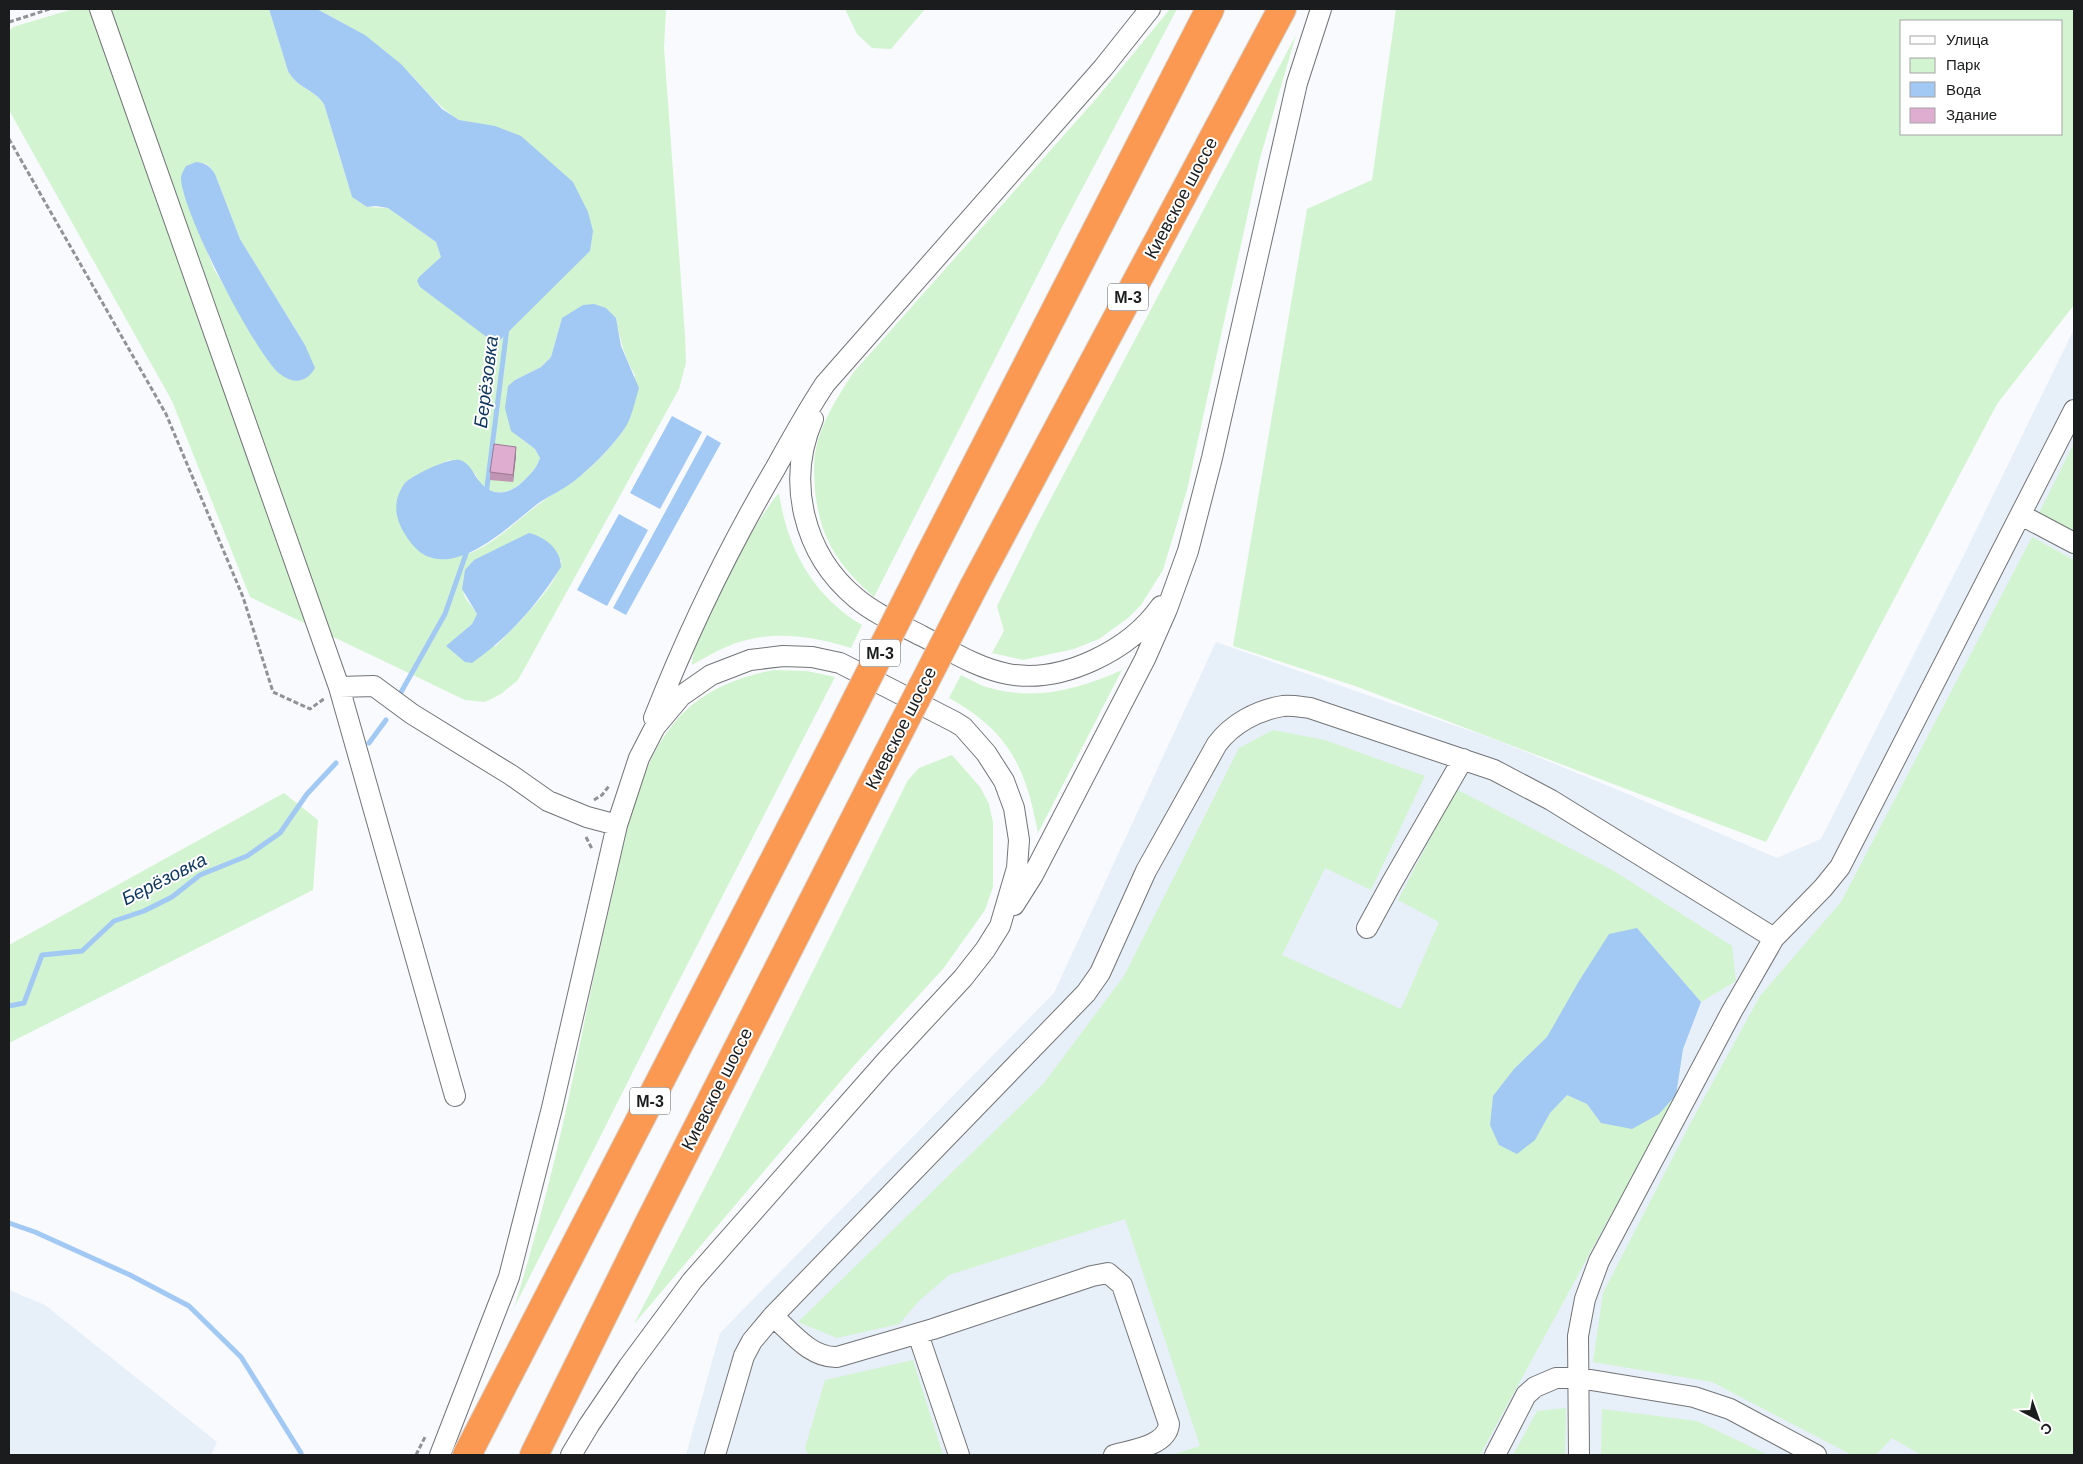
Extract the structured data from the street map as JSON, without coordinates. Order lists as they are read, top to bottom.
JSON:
{
  "streets": {
    "highway": ["Киевское шоссе", "М-3"]
  },
  "water": ["Берёзовка"],
  "legend": [
    "Улица",
    "Парк",
    "Вода",
    "Здание"
  ],
  "north": "bottom right"
}
